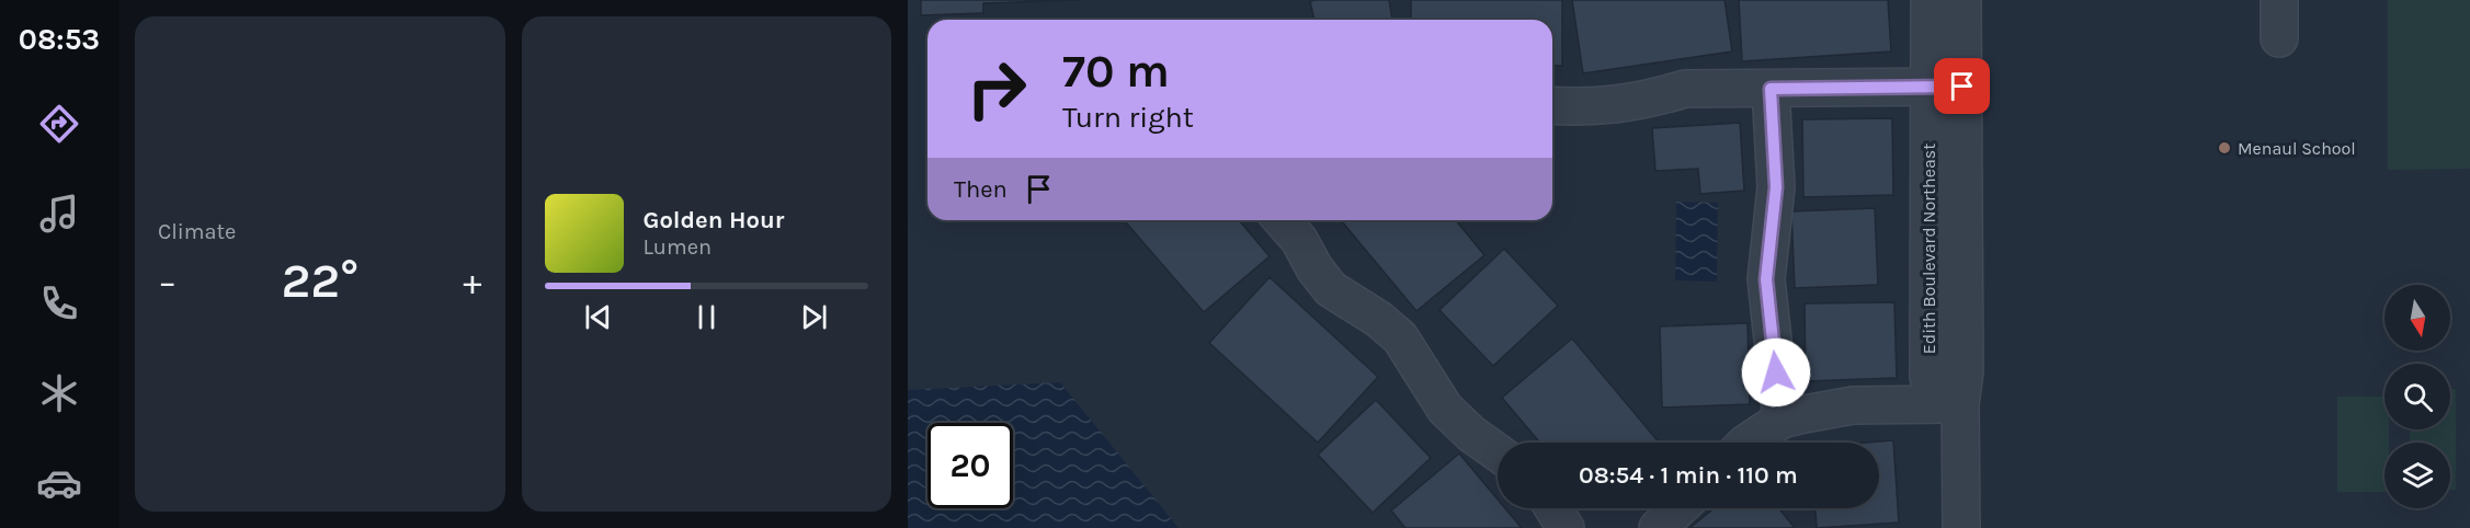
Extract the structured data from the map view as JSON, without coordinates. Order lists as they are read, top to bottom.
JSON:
{
  "streets": {
    "street": ["Edith Boulevard Northeast"]
  },
  "places": ["Menaul School"],
  "north": "bottom",
  "page": {
    "tabs": "08:53",
    "tile": "Climate",
    "turn": ["70 m", "Turn right"],
    "then": "Then",
    "song": ["Golden Hour", "Lumen"],
    "heat": ["−", "22°", "+"],
    "limit": "20",
    "trip": "08:54 · 1 min · 110 m"
  }
}
